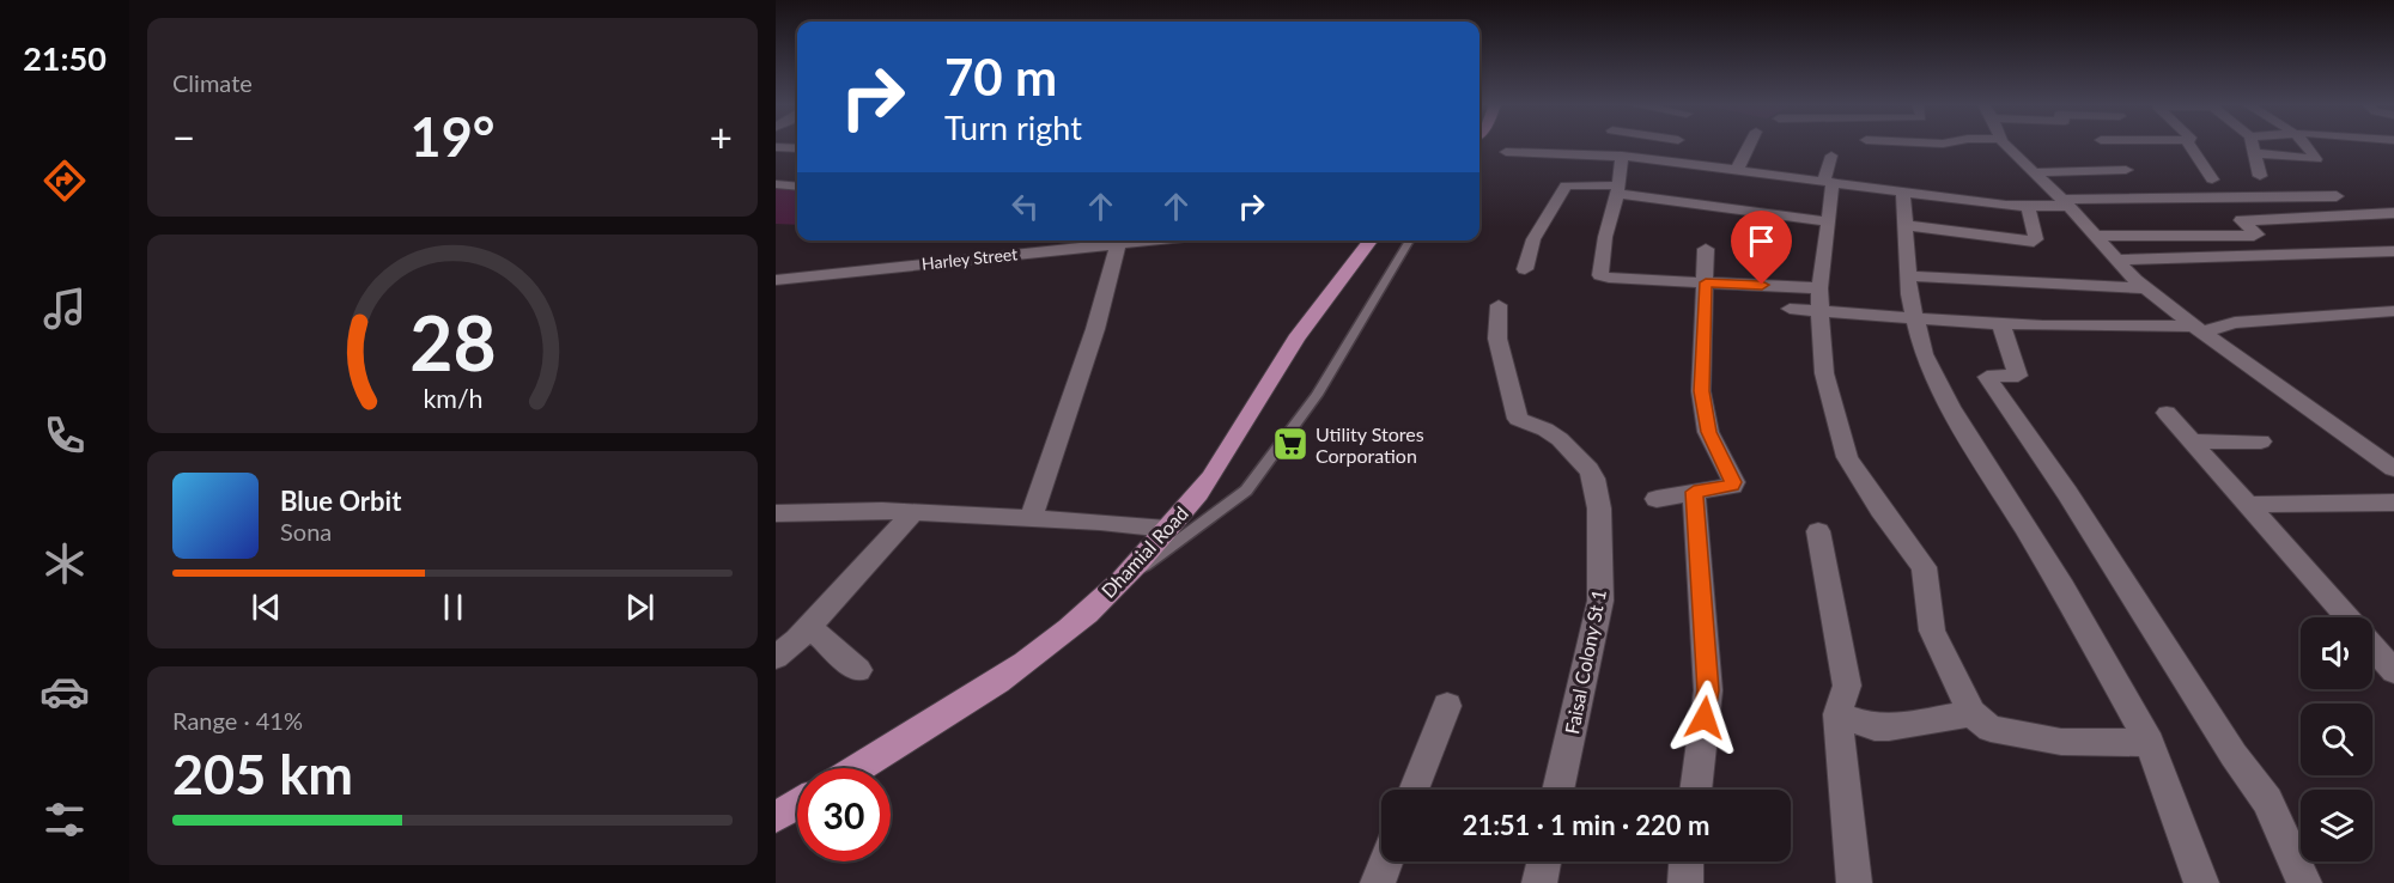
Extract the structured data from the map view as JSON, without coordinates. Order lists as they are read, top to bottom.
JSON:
{
  "streets": {
    "main road": ["Dhamial Road"],
    "street": ["Harley Street", "Faisal Colony St 1"]
  },
  "places": {
    "supermarket": ["Utility Stores Corporation"]
  },
  "page": {
    "tabs": "21:50",
    "tile": [
      "Climate",
      ["Range · 41%", "205 km"]
    ],
    "turn": ["70 m", "Turn right"],
    "heat": ["−", "19°", "+"],
    "song": ["Blue Orbit", "Sona"],
    "limit": "30",
    "trip": "21:51 · 1 min · 220 m",
    "gauge": ["28", "km/h"]
  }
}
